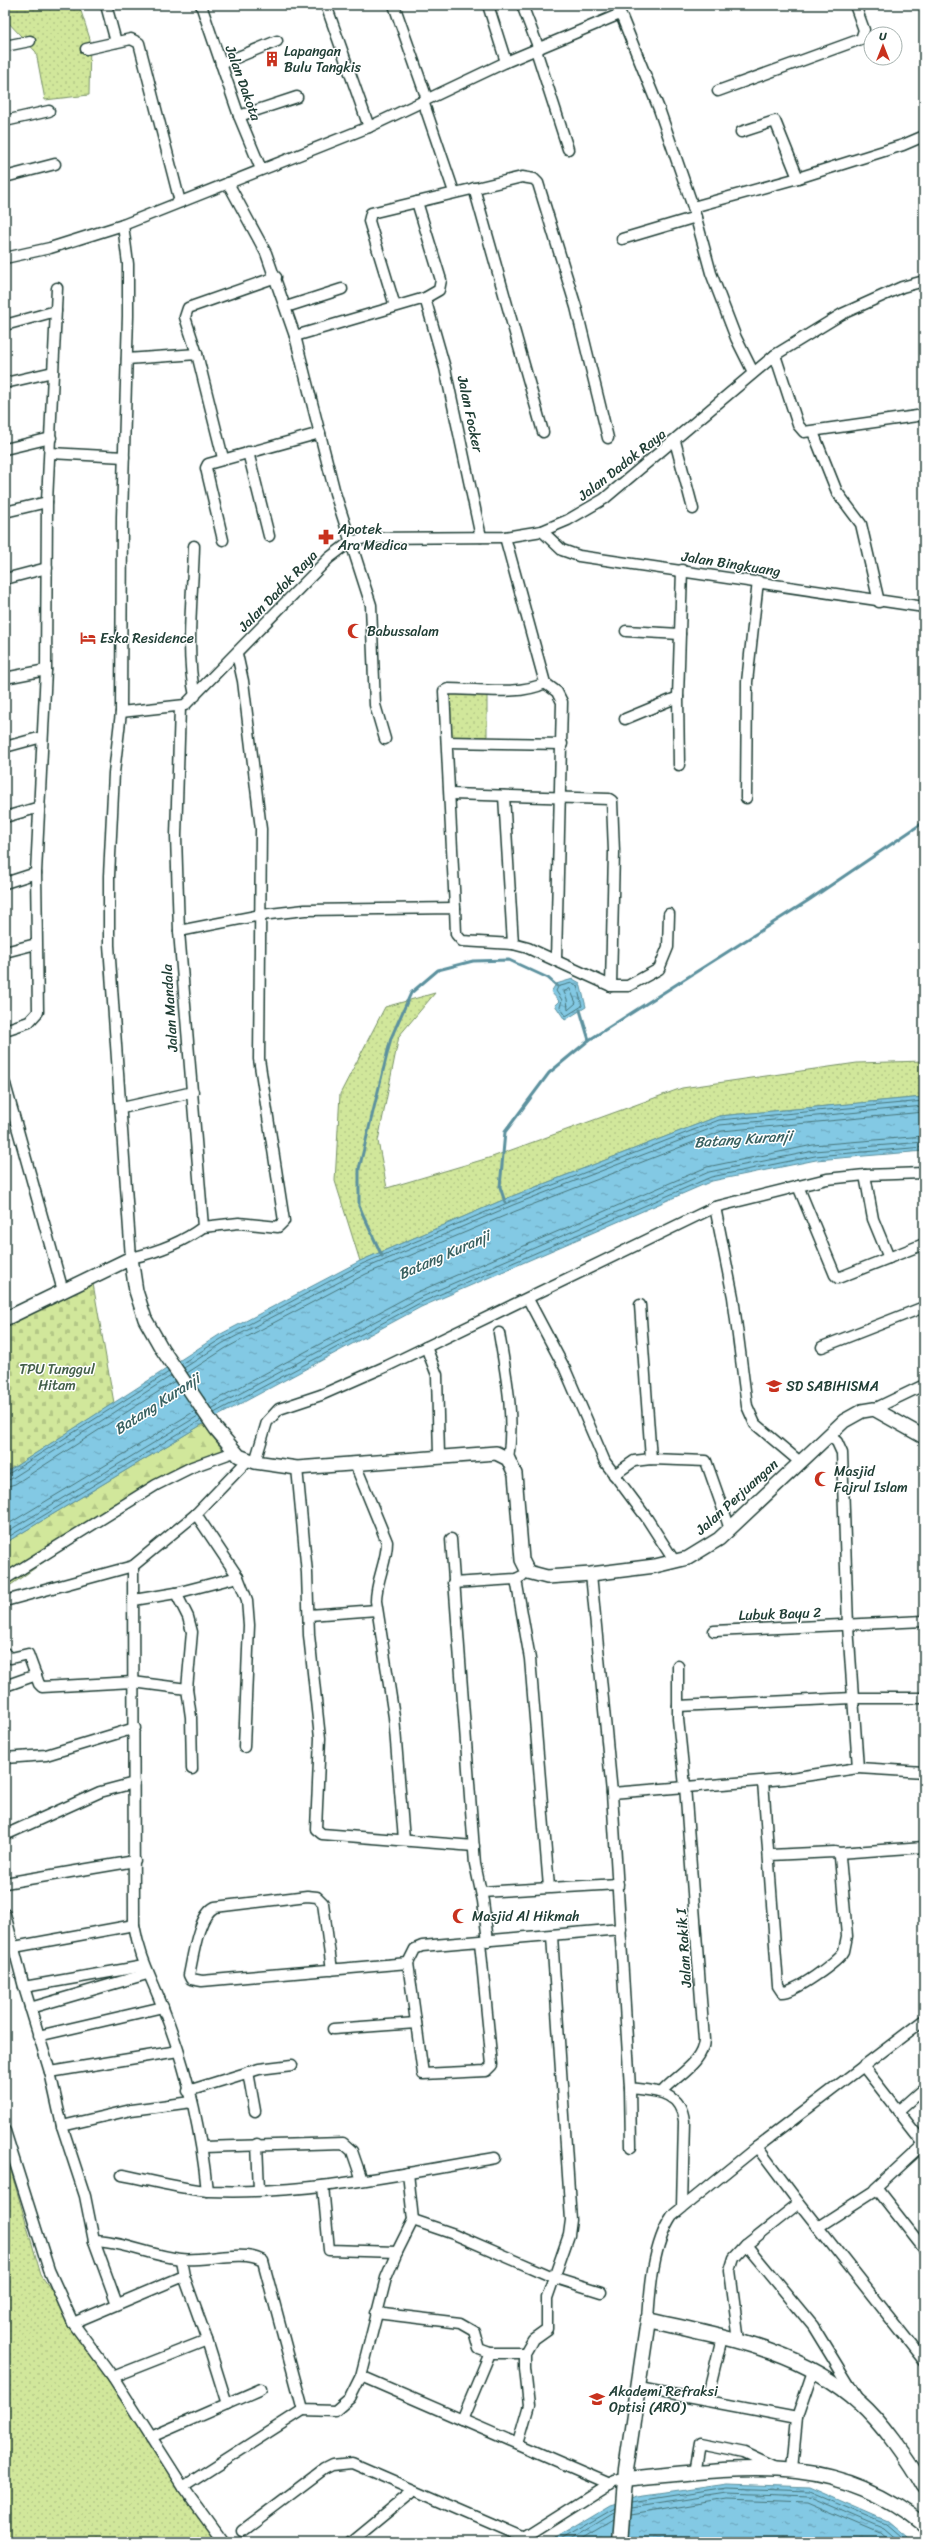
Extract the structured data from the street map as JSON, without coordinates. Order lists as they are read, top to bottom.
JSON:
{
  "streets": {
    "street": [
      "Jalan Dakota",
      "Jalan Focker",
      "Jalan Dadok Raya",
      "Jalan Bingkuang",
      "Jalan Mandala",
      "Jalan Perjuangan",
      "Lubuk Bayu 2",
      "Jalan Rakik I"
    ]
  },
  "crossings": [
    ["Jalan Focker", "Jalan Dadok Raya"],
    ["Jalan Dadok Raya", "Jalan Bingkuang"],
    ["Jalan Dadok Raya", "Jalan Mandala"]
  ],
  "water": ["Batang Kuranji"],
  "parks": ["TPU Tunggul Hitam"],
  "places": {
    "building": ["Lapangan Bulu Tangkis"],
    "pharmacy": ["Apotek Ara Medica"],
    "mosque": ["Babussalam", "Masjid Fajrul Islam", "Masjid Al Hikmah"],
    "hotel": ["Eska Residence"],
    "school or university": ["SD SABIHISMA", "Akademi Refraksi Optisi (ARO)"]
  },
  "north": "top"
}
